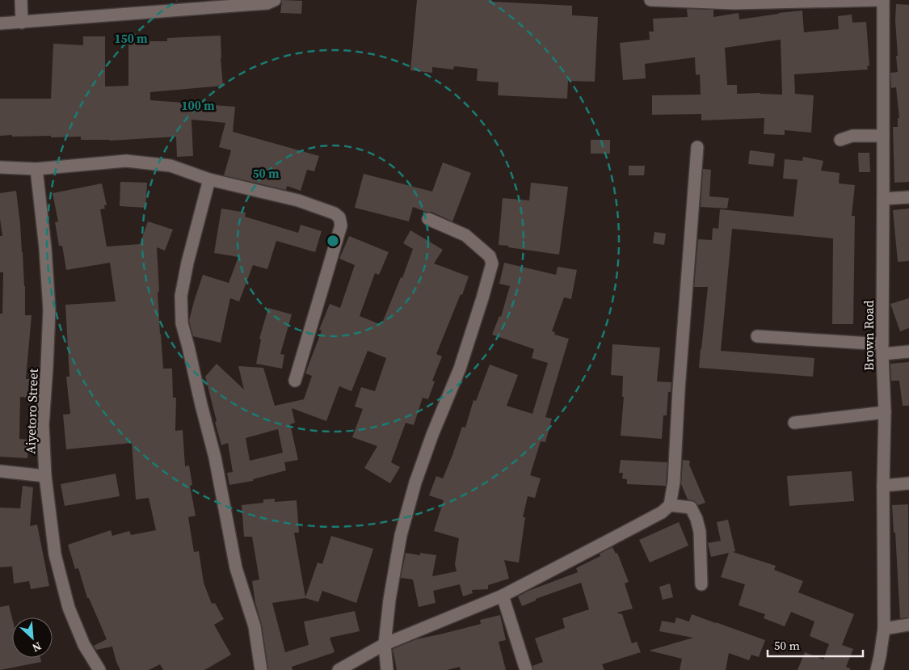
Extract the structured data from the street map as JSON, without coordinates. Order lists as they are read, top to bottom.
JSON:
{
  "streets": {
    "street": ["Brown Road", "Aiyetoro Street"]
  },
  "scale_bar": "50 m",
  "north": "bottom right",
  "rings": ["150 m", "100 m", "50 m"]
}
